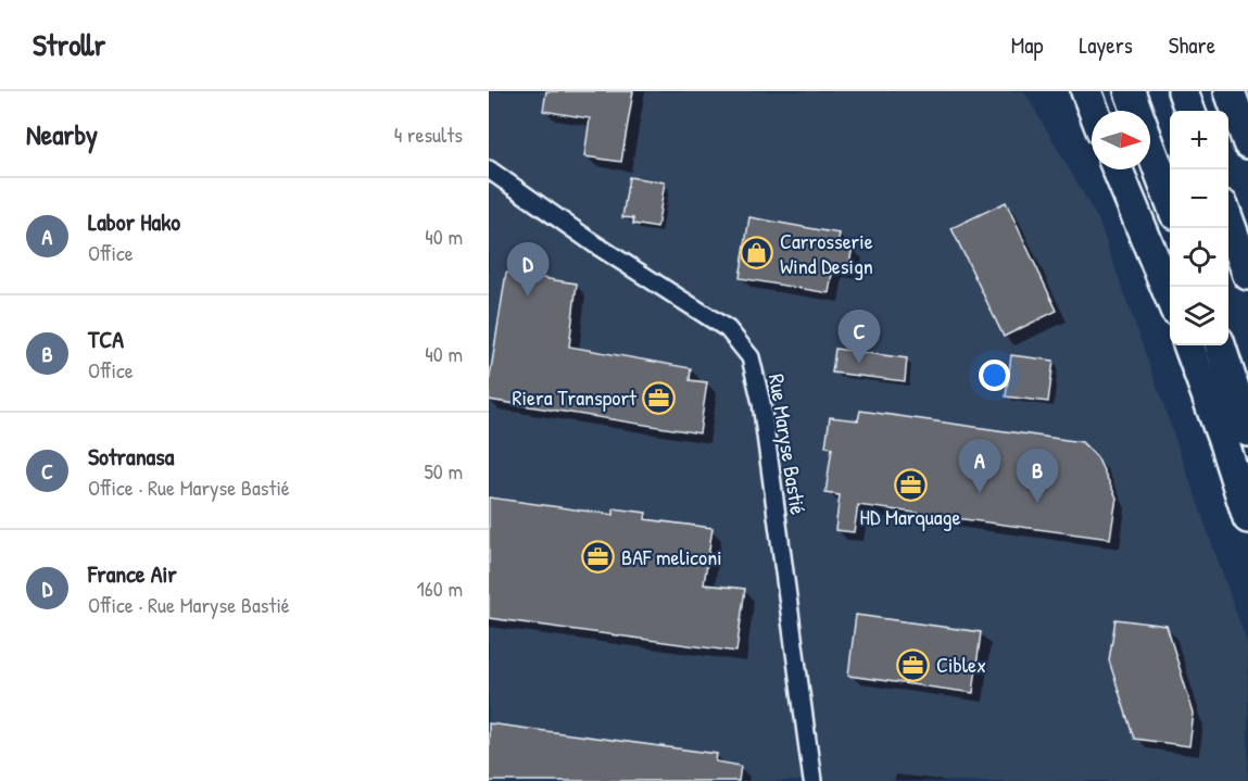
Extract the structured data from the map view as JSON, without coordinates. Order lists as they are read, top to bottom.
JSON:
{
  "streets": {
    "street": ["Rue Maryse Bastié"]
  },
  "places": {
    "shop": ["Carrosserie Wind Design"],
    "office": [
      "Riera Transport",
      "HD Marquage",
      "BAF meliconi",
      "Ciblex"
    ]
  },
  "north": "right",
  "page": {
    "header": "Strollr",
    "nav": ["Map", "Layers", "Share"],
    "heading": ["Nearby", "4 results"],
    "map_buttons": ["+", "−"],
    "list": [
      {
        "mark": "A",
        "name": "Labor Hako",
        "note": "Office",
        "value": "40 m"
      },
      {
        "mark": "B",
        "name": "TCA",
        "note": "Office",
        "value": "40 m"
      },
      {
        "mark": "C",
        "name": "Sotranasa",
        "note": "Office · Rue Maryse Bastié",
        "value": "50 m"
      },
      {
        "mark": "D",
        "name": "France Air",
        "note": "Office · Rue Maryse Bastié",
        "value": "160 m"
      }
    ],
    "pins": [
      "D",
      "C",
      "A",
      "B"
    ]
  }
}
